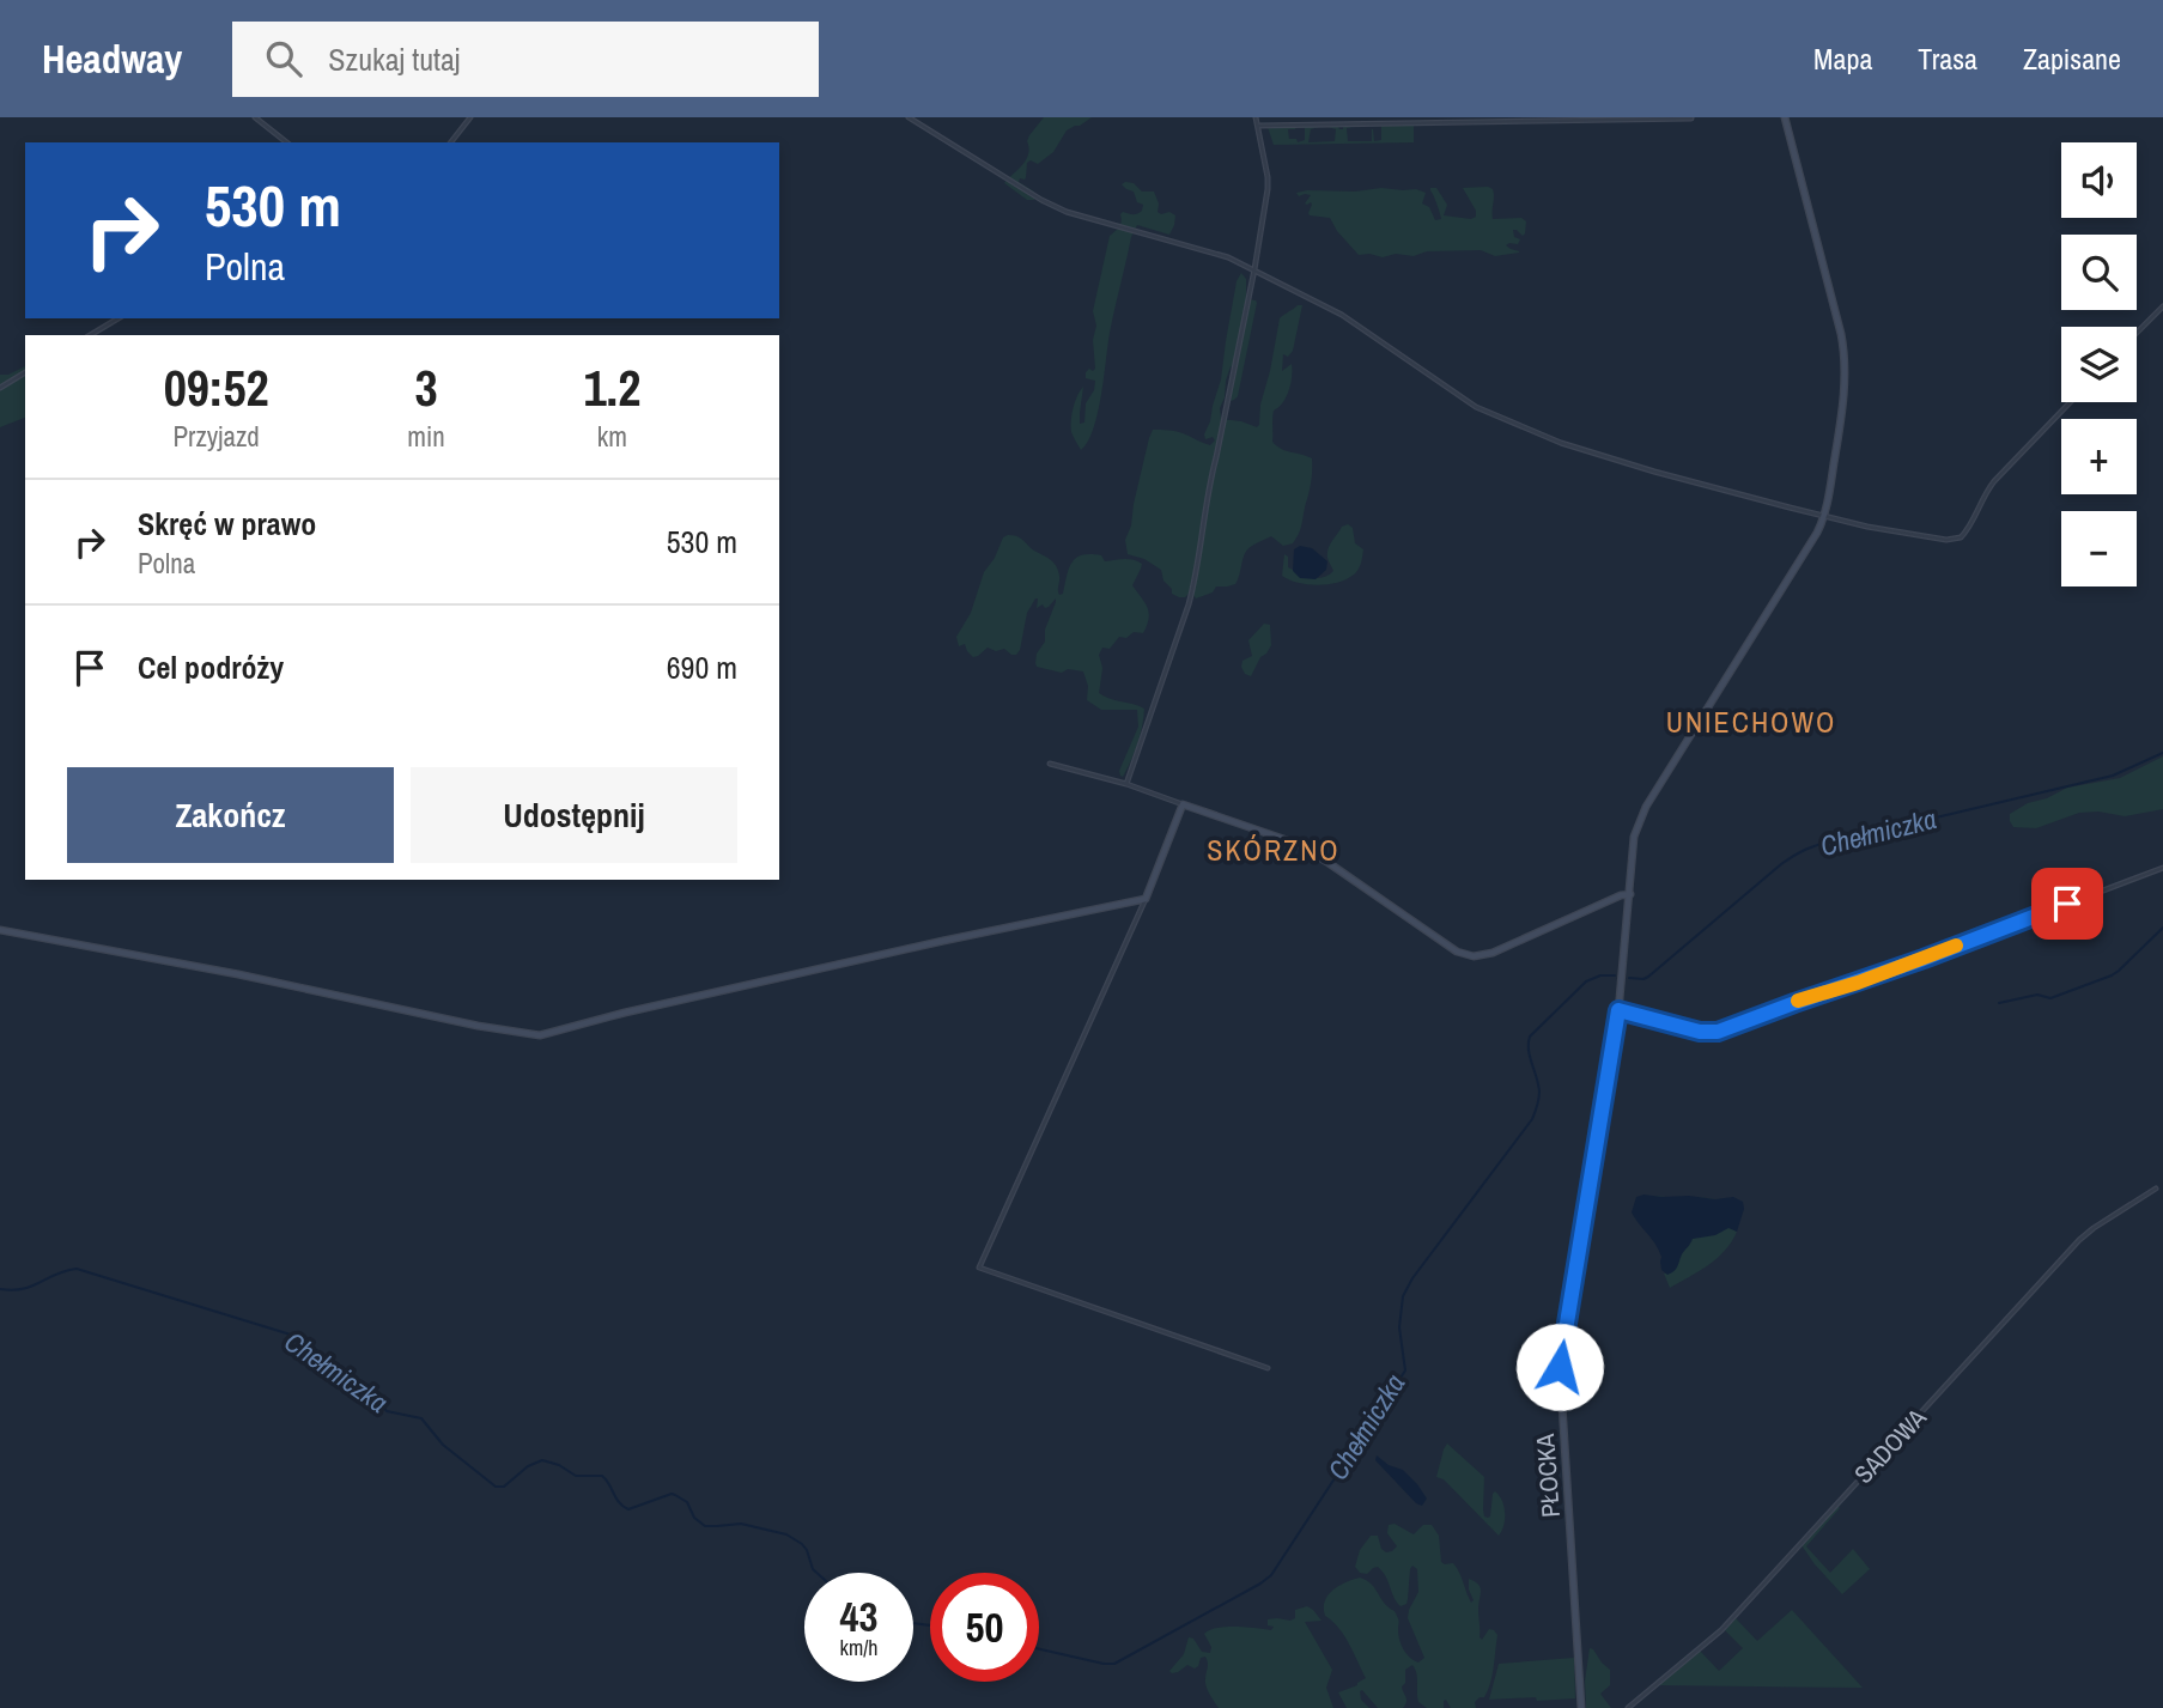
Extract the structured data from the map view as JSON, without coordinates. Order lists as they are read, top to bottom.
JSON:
{
  "streets": {
    "street": ["SADOWA", "PŁOCKA"]
  },
  "districts": ["UNIECHOWO", "SKÓRZNO"],
  "water": ["Chełmiczka"],
  "page": {
    "header": "Headway",
    "search": "Szukaj tutaj",
    "nav": ["Mapa", "Trasa", "Zapisane"],
    "map_buttons": ["+", "−"],
    "turn": ["530 m", "Polna"],
    "eta": [
      "09:52",
      "Przyjazd",
      "3",
      "min",
      "1.2",
      "km"
    ],
    "list": [
      {
        "name": "Skręć w prawo",
        "note": "Polna",
        "value": "530 m"
      },
      {
        "name": "Cel podróży",
        "value": "690 m"
      }
    ],
    "buttons": ["Zakończ", "Udostępnij"],
    "speed": "43 km/h",
    "limit": "50"
  }
}
